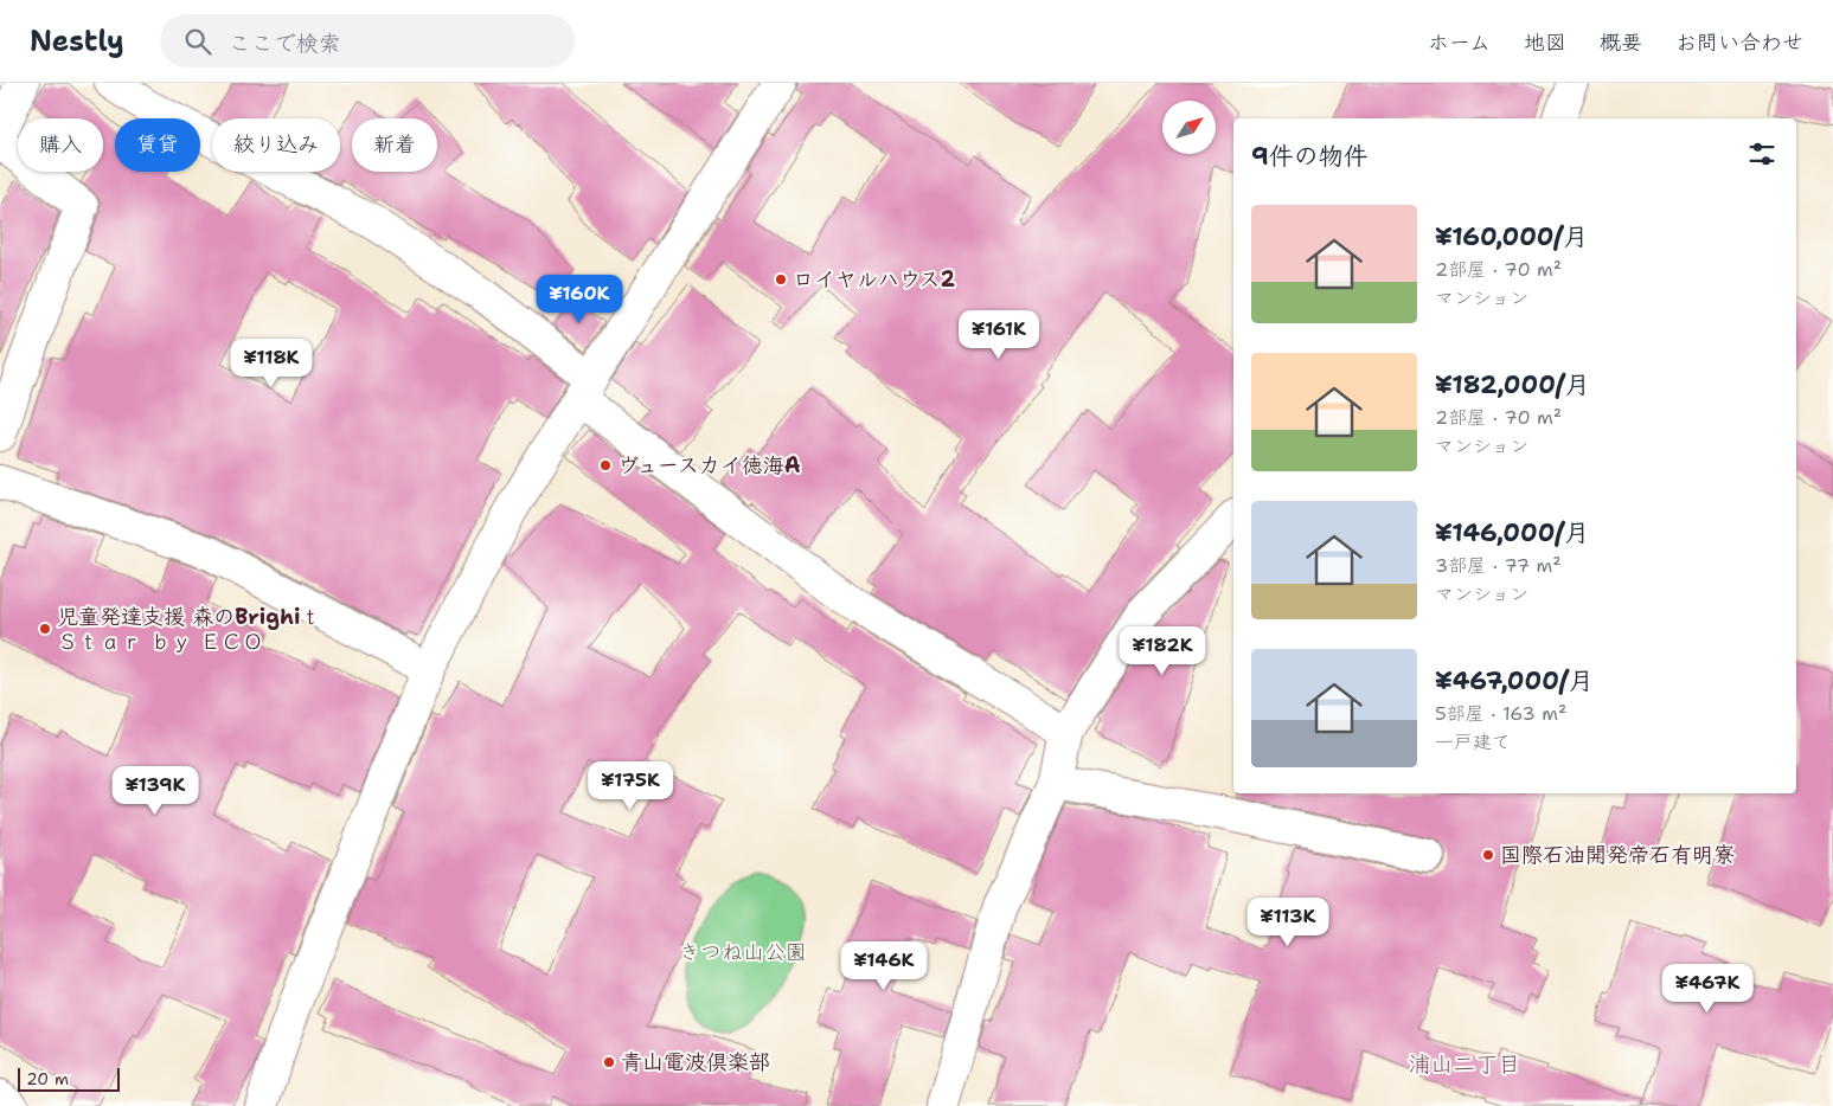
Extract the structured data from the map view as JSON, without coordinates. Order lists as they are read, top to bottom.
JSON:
{
  "districts": ["浦山二丁目"],
  "parks": ["きつね山公園"],
  "places": [
    "ロイヤルハウス2",
    "ヴュースカイ徳海A",
    "児童発達支援 森のBrighiｔ Ｓｔａｒ ｂｙ ＥＣＯ",
    "国際石油開発帝石有明寮",
    "青山電波倶楽部"
  ],
  "scale_bar": "20 m",
  "north": "top right",
  "page": {
    "header": "Nestly",
    "search": "ここで検索",
    "nav": [
      "ホーム",
      "地図",
      "概要",
      "お問い合わせ"
    ],
    "chip": [
      "購入",
      "賃貸",
      "絞り込み",
      "新着"
    ],
    "heading": "9件の物件",
    "list": [
      {
        "name": "¥160,000/月",
        "note": "2部屋 · 70 m² · マンション"
      },
      {
        "name": "¥182,000/月",
        "note": "2部屋 · 70 m² · マンション"
      },
      {
        "name": "¥146,000/月",
        "note": "3部屋 · 77 m² · マンション"
      },
      {
        "name": "¥467,000/月",
        "note": "5部屋 · 163 m² · 一戸建て"
      }
    ],
    "price": [
      "¥160K",
      "¥161K",
      "¥118K",
      "¥182K",
      "¥175K",
      "¥139K",
      "¥113K",
      "¥146K",
      "¥467K"
    ],
    "scale": "20 m"
  }
}
